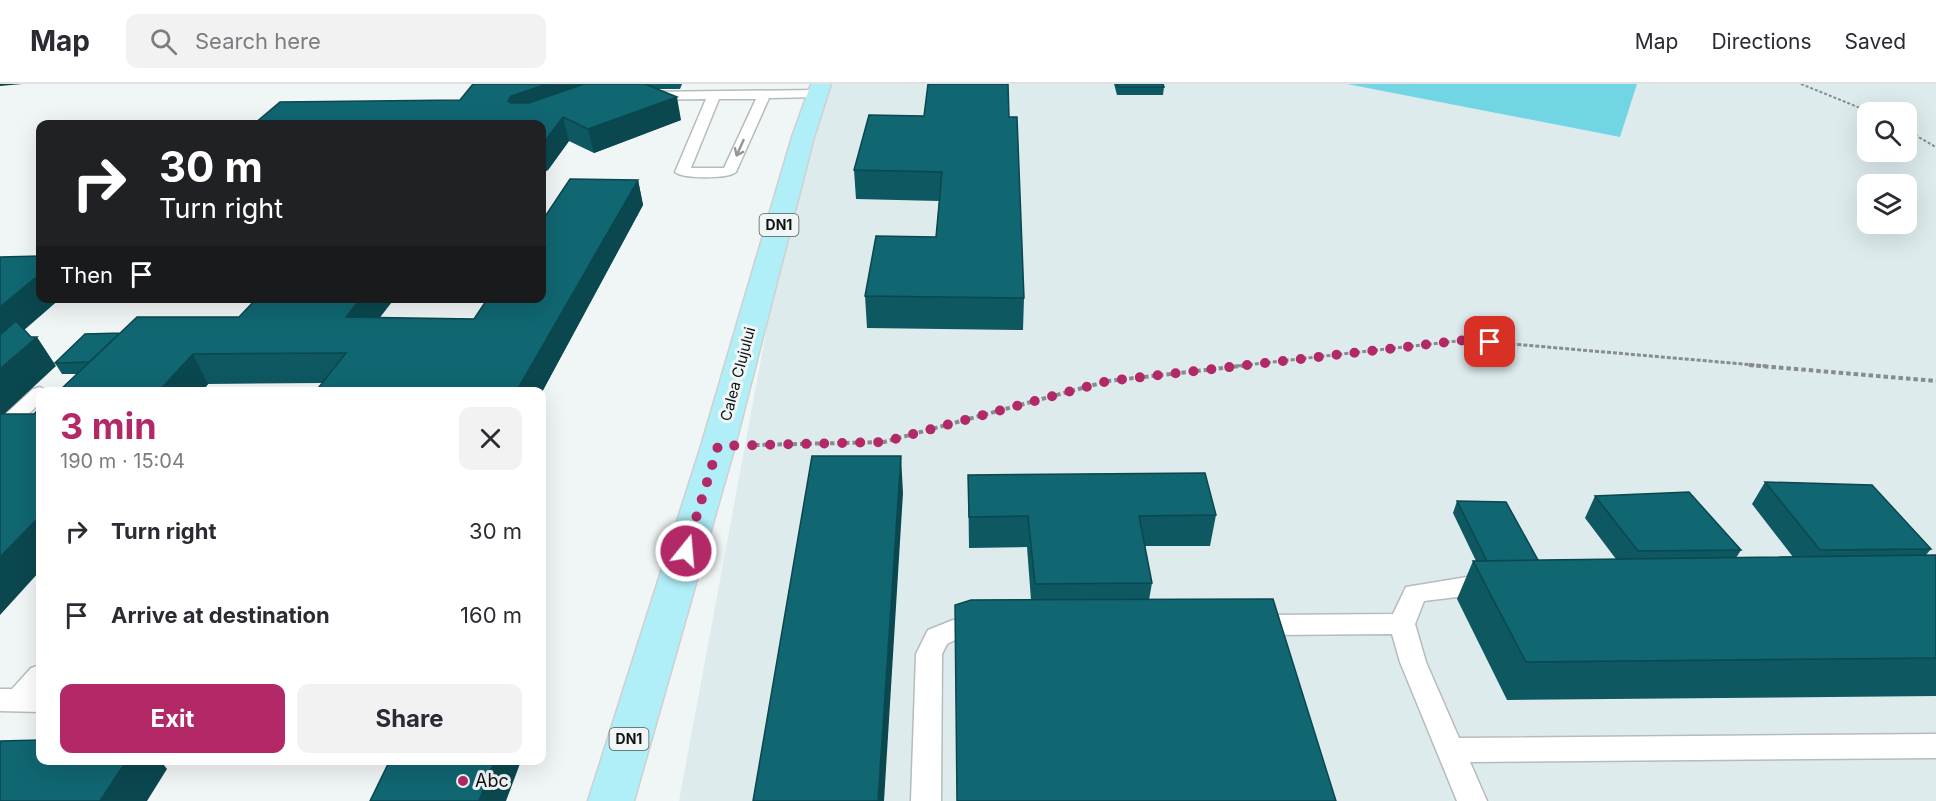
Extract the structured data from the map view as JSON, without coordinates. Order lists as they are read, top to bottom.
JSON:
{
  "streets": {
    "main road": ["DN1", "Calea Clujului"]
  },
  "places": ["Abc"],
  "page": {
    "header": "Map",
    "search": "Search here",
    "nav": ["Map", "Directions", "Saved"],
    "turn": ["30 m", "Turn right"],
    "then": "Then",
    "heading": ["3 min", "190 m · 15:04"],
    "list": [
      {
        "name": "Turn right",
        "value": "30 m"
      },
      {
        "name": "Arrive at destination",
        "value": "160 m"
      }
    ],
    "buttons": ["Exit", "Share"]
  }
}
